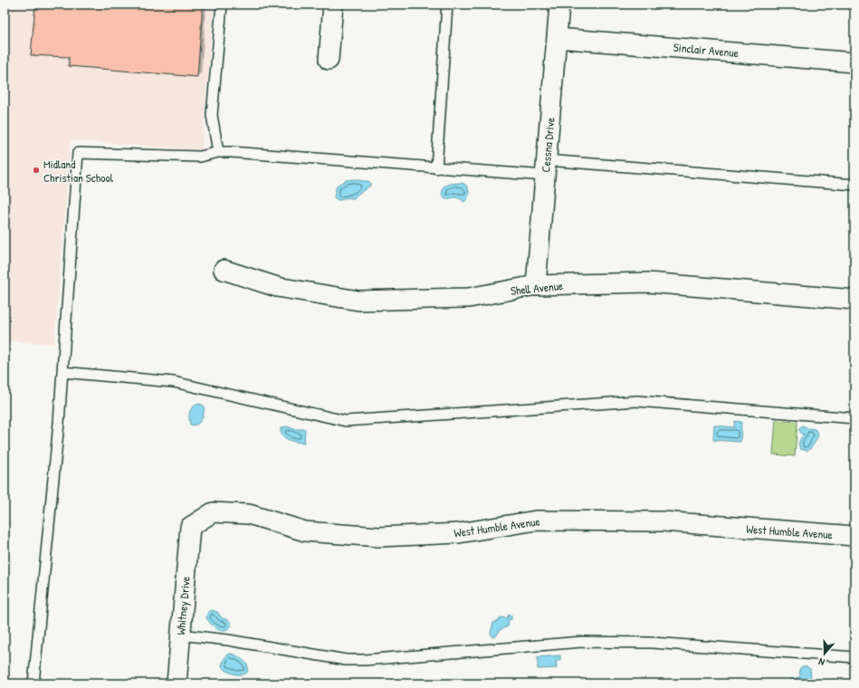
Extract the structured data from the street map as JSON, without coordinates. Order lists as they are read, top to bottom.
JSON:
{
  "streets": {
    "street": [
      "Sinclair Avenue",
      "Cessna Drive",
      "Shell Avenue",
      "West Humble Avenue",
      "Whitney Drive"
    ]
  },
  "crossings": [
    ["Sinclair Avenue", "Cessna Drive"],
    ["Cessna Drive", "Shell Avenue"],
    ["West Humble Avenue", "Whitney Drive"]
  ],
  "places": ["Midland Christian School"],
  "north": "bottom"
}
